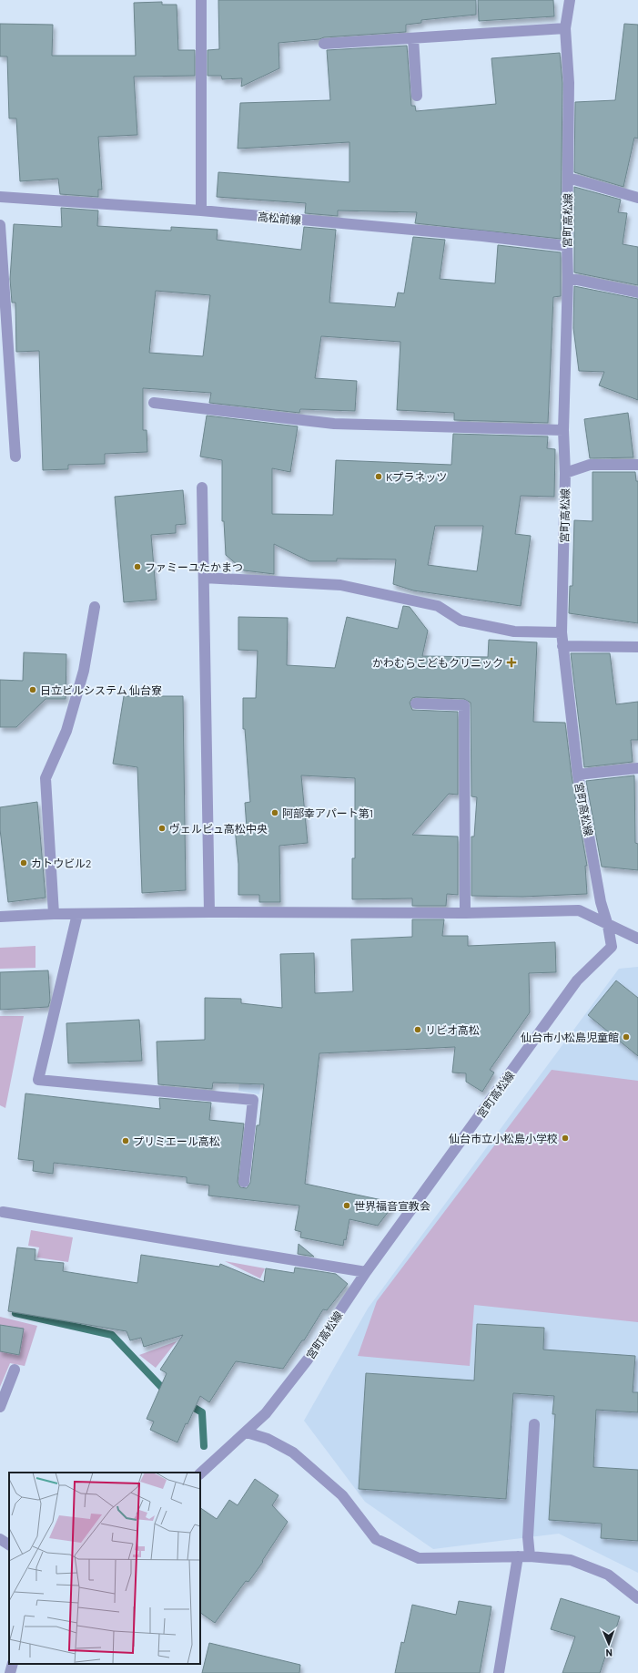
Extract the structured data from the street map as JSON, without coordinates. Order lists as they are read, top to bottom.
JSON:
{
  "streets": {
    "street": ["高松前線", "宮町高松線"]
  },
  "crossings": [
    ["高松前線", "宮町高松線"]
  ],
  "places": {
    "other": [
      "Kプラネッツ",
      "ファミーユたかまつ",
      "日立ビルシステム 仙台寮",
      "阿部幸アパート第1",
      "ヴェルビュ高松中央",
      "カトウビル2",
      "リビオ高松",
      "仙台市小松島児童館",
      "仙台市立小松島小学校",
      "プリミエール高松",
      "世界福音宣教会"
    ],
    "health": ["かわむらこどもクリニック"]
  },
  "north": "bottom"
}
